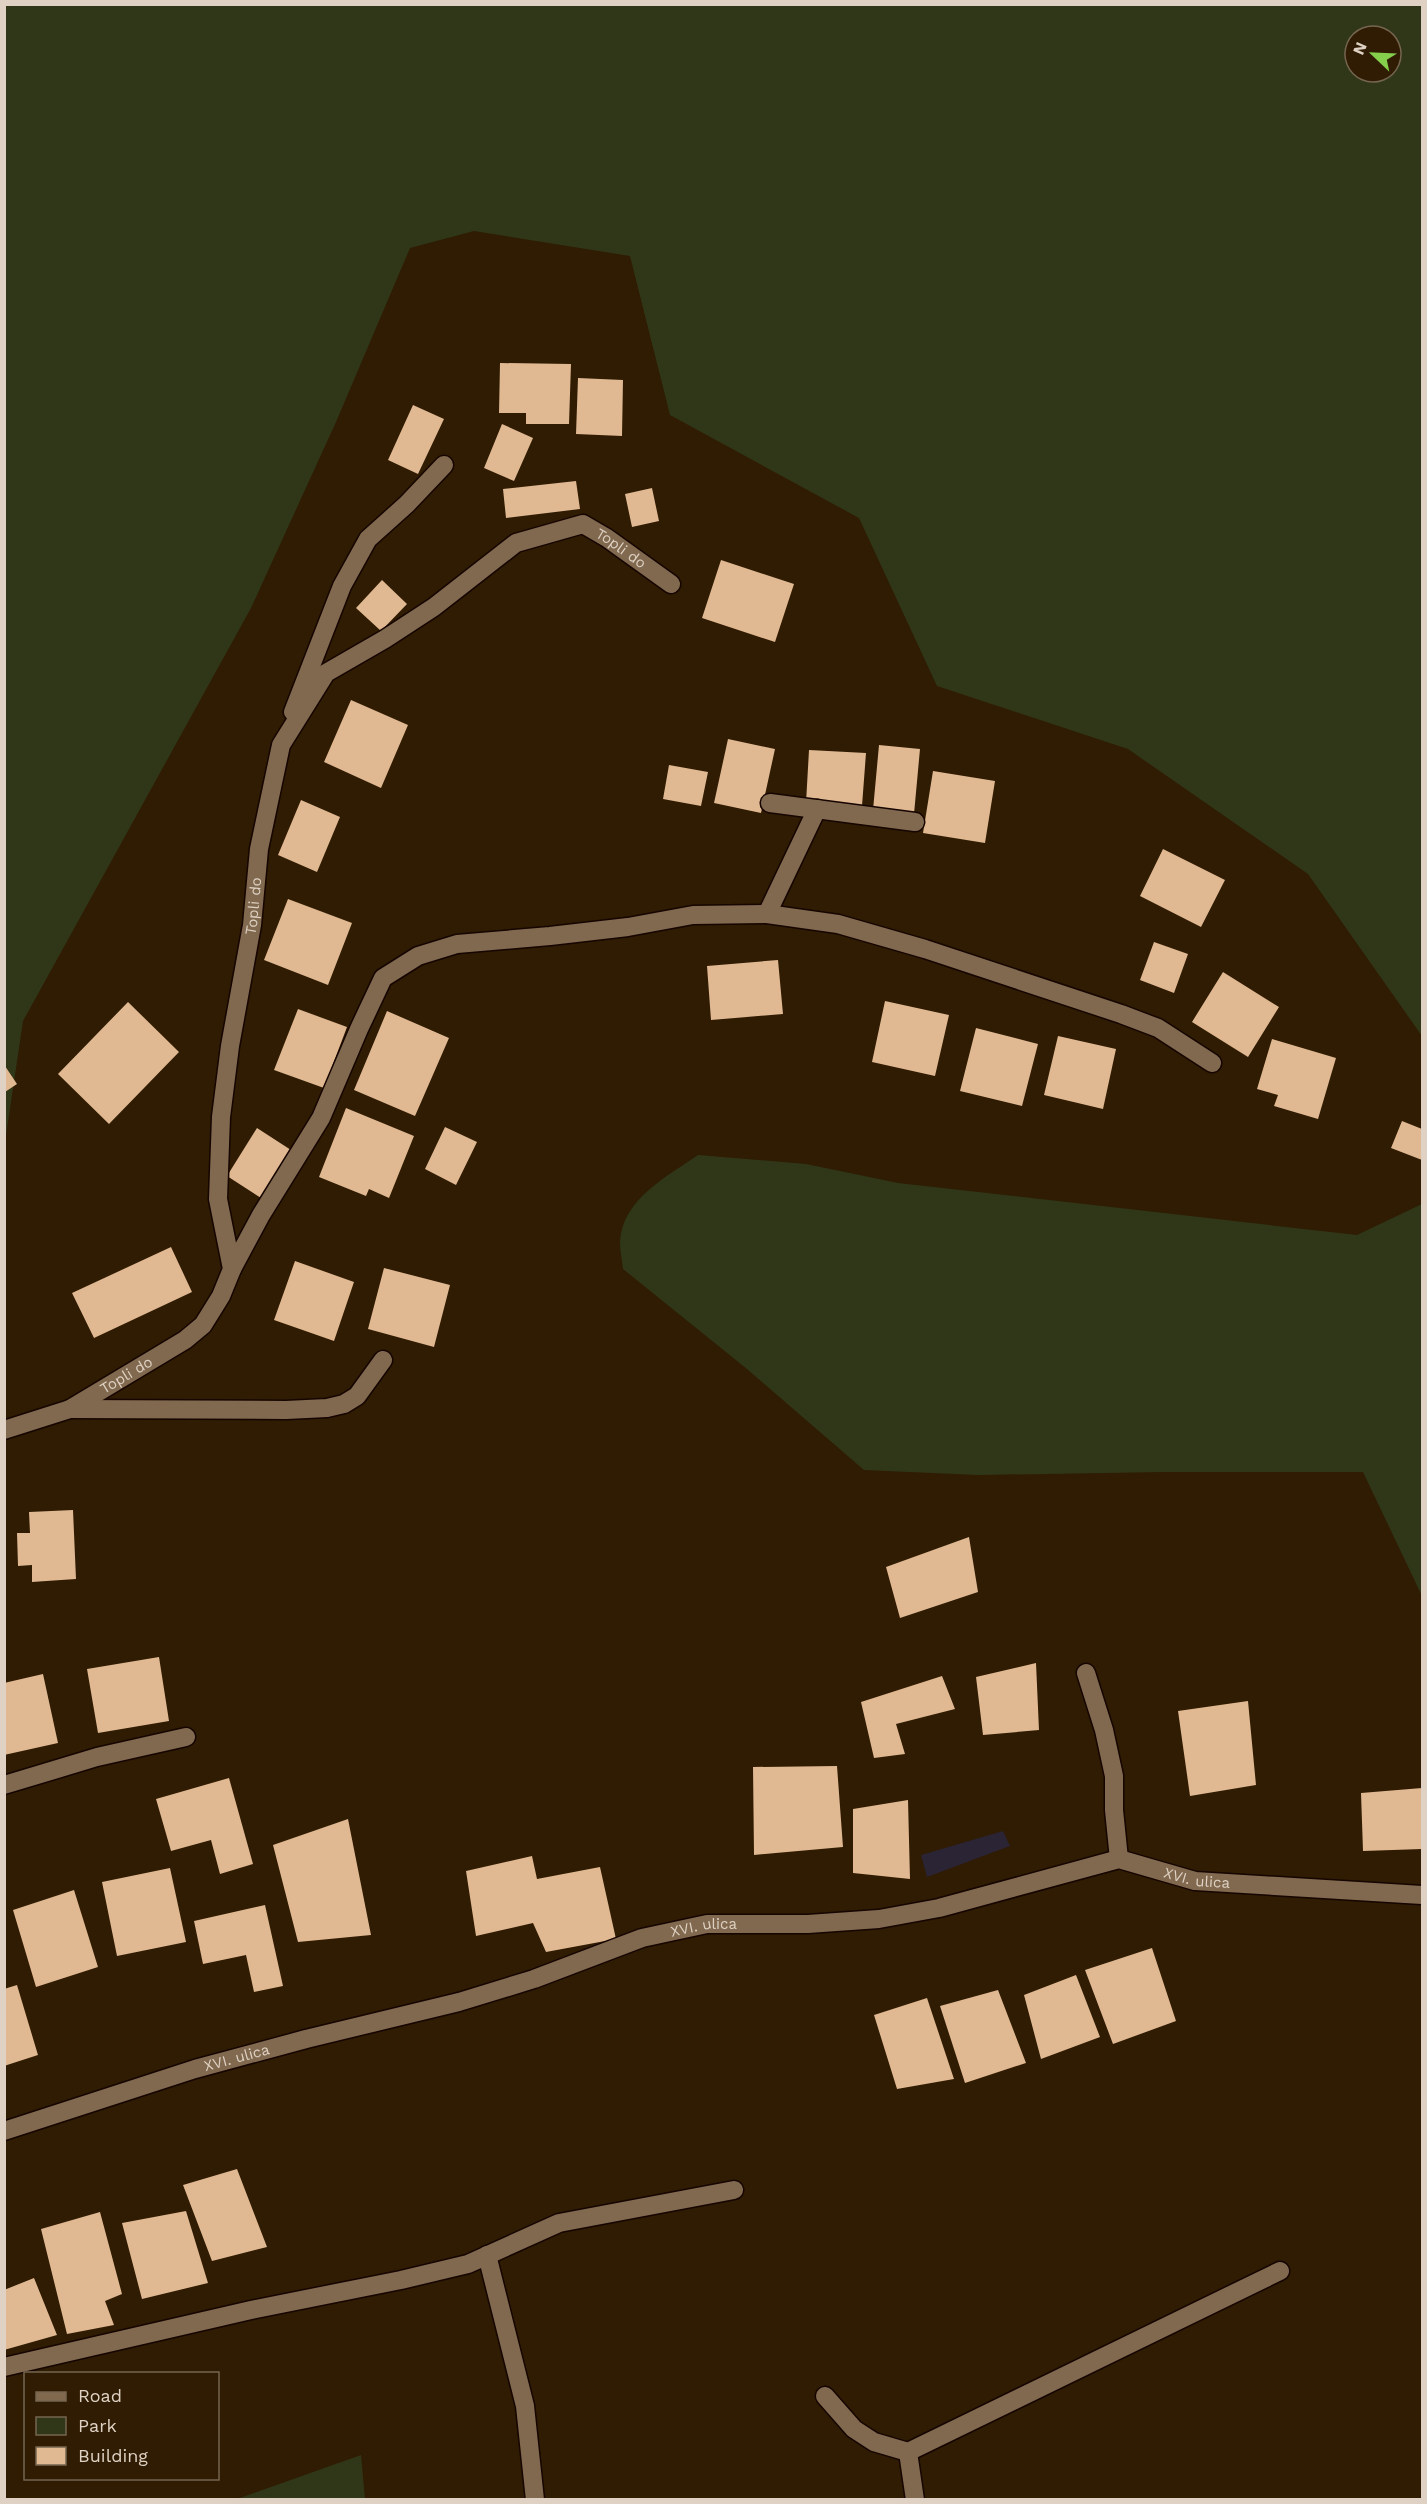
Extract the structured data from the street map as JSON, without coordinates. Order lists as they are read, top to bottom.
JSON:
{
  "streets": {
    "street": ["Topli do", "XVI. ulica"]
  },
  "legend": ["Road", "Park", "Building"],
  "north": "top left"
}
